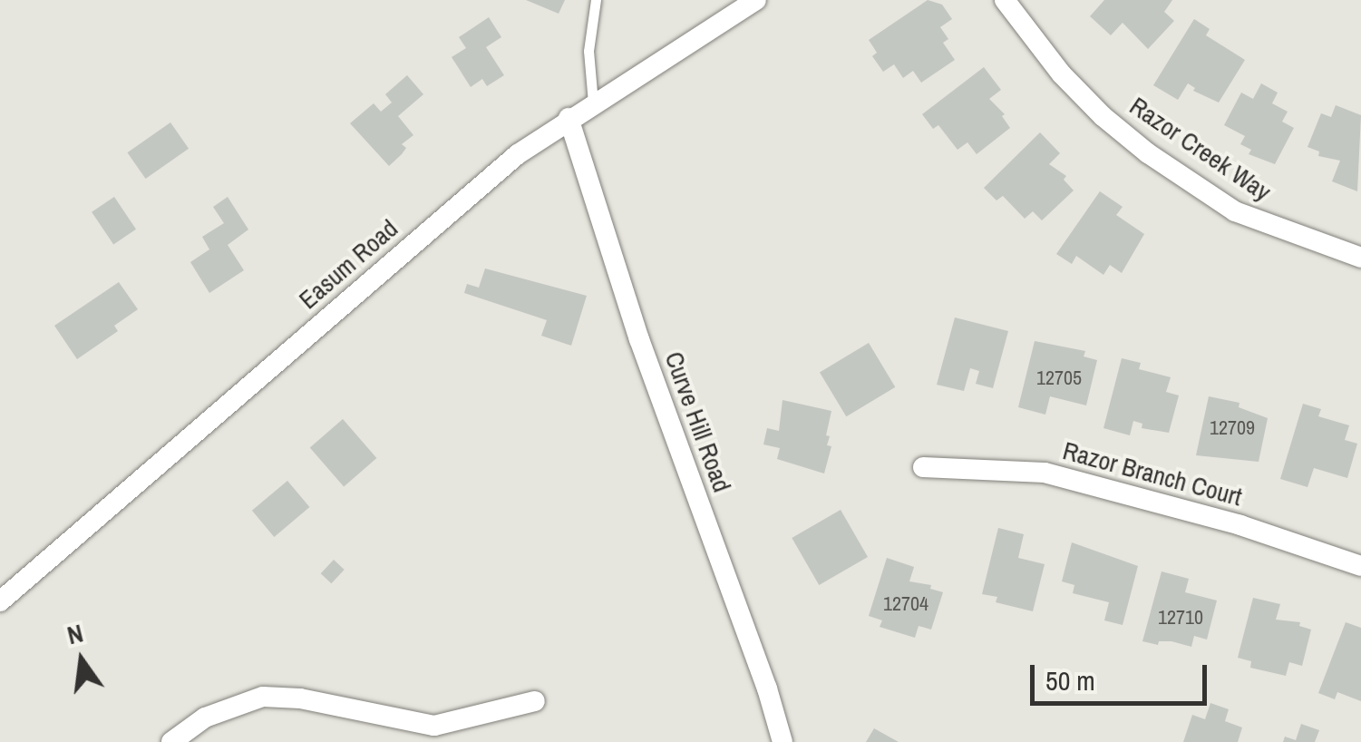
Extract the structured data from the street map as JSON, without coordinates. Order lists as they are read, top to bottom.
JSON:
{
  "streets": {
    "street": [
      "Razor Creek Way",
      "Easum Road",
      "Curve Hill Road",
      "Razor Branch Court"
    ]
  },
  "crossings": [
    ["Easum Road", "Curve Hill Road"]
  ],
  "house_numbers": [
    "12705",
    "12709",
    "12704",
    "12710"
  ],
  "scale_bar": "50 m",
  "north": "top"
}
